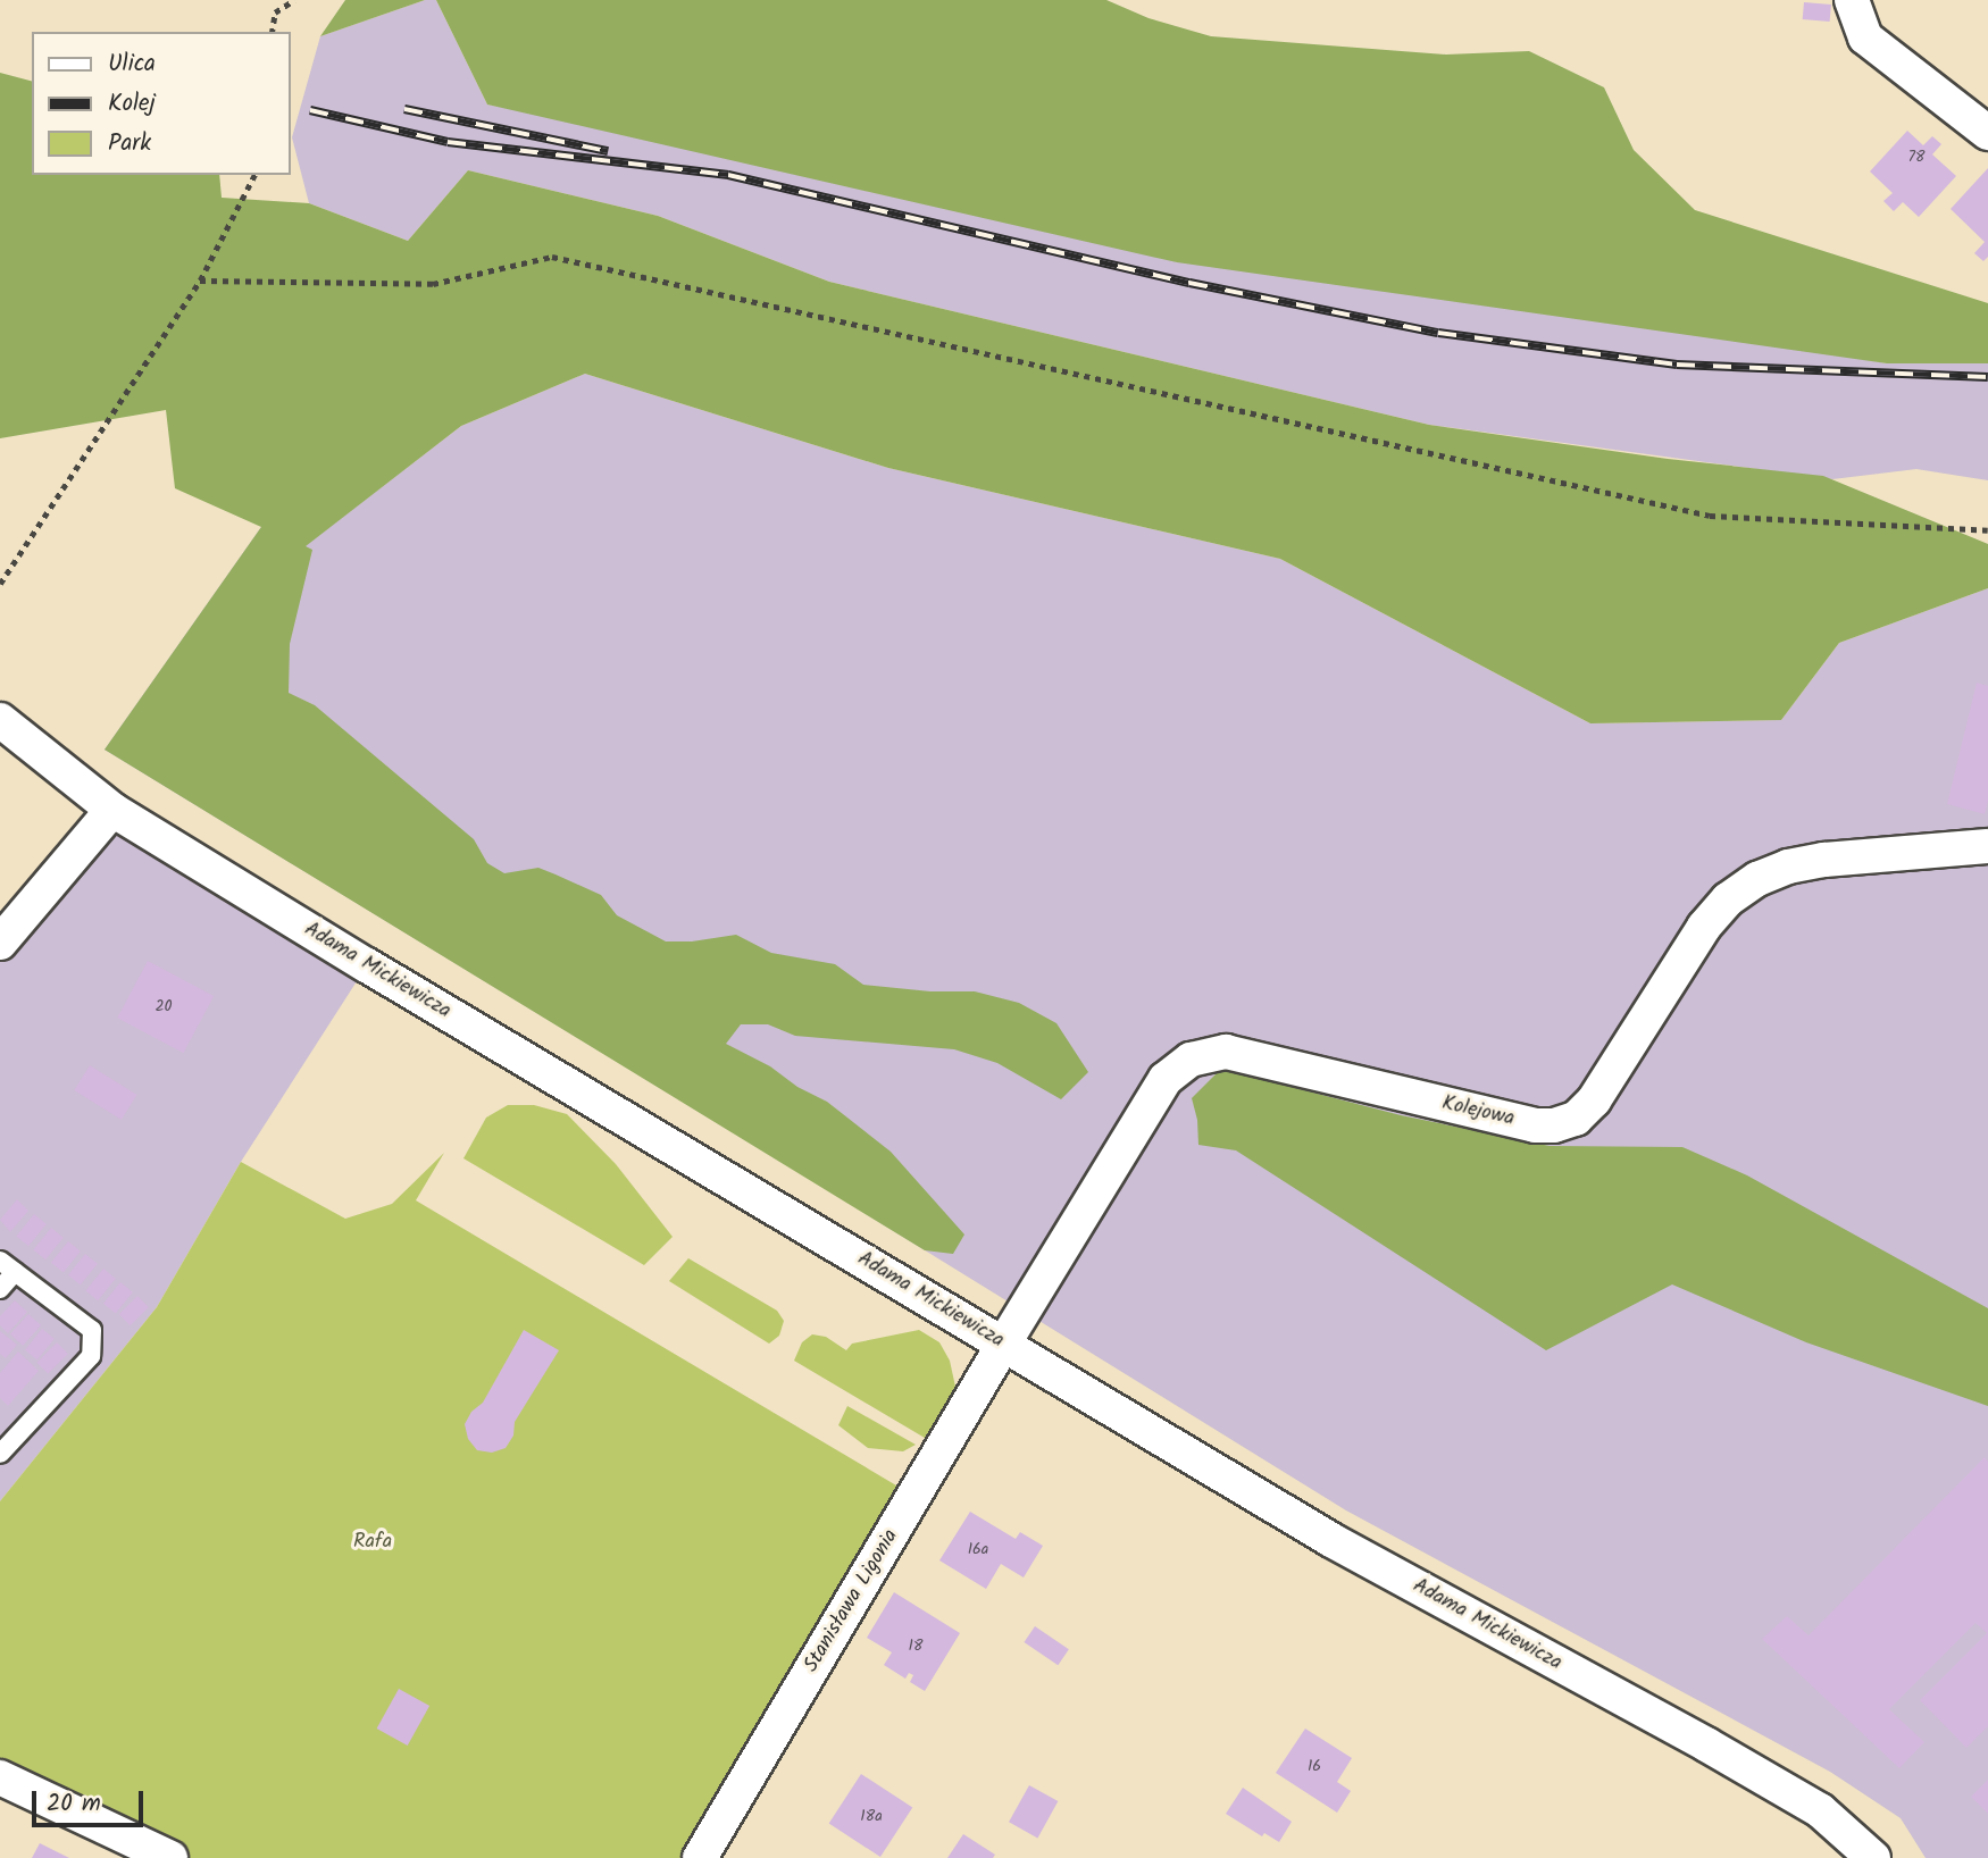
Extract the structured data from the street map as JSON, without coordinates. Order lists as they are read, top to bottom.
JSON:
{
  "streets": {
    "street": ["Adama Mickiewicza", "Kolejowa", "Stanisława Ligonia"]
  },
  "crossings": [
    ["Adama Mickiewicza", "Kolejowa"],
    ["Adama Mickiewicza", "Stanisława Ligonia"],
    ["Kolejowa", "Stanisława Ligonia"]
  ],
  "parks": ["Rafa"],
  "house_numbers": [
    "78",
    "20",
    "16a",
    "18",
    "16",
    "18a"
  ],
  "legend": ["Ulica", "Kolej", "Park"],
  "scale_bar": "20 m"
}
